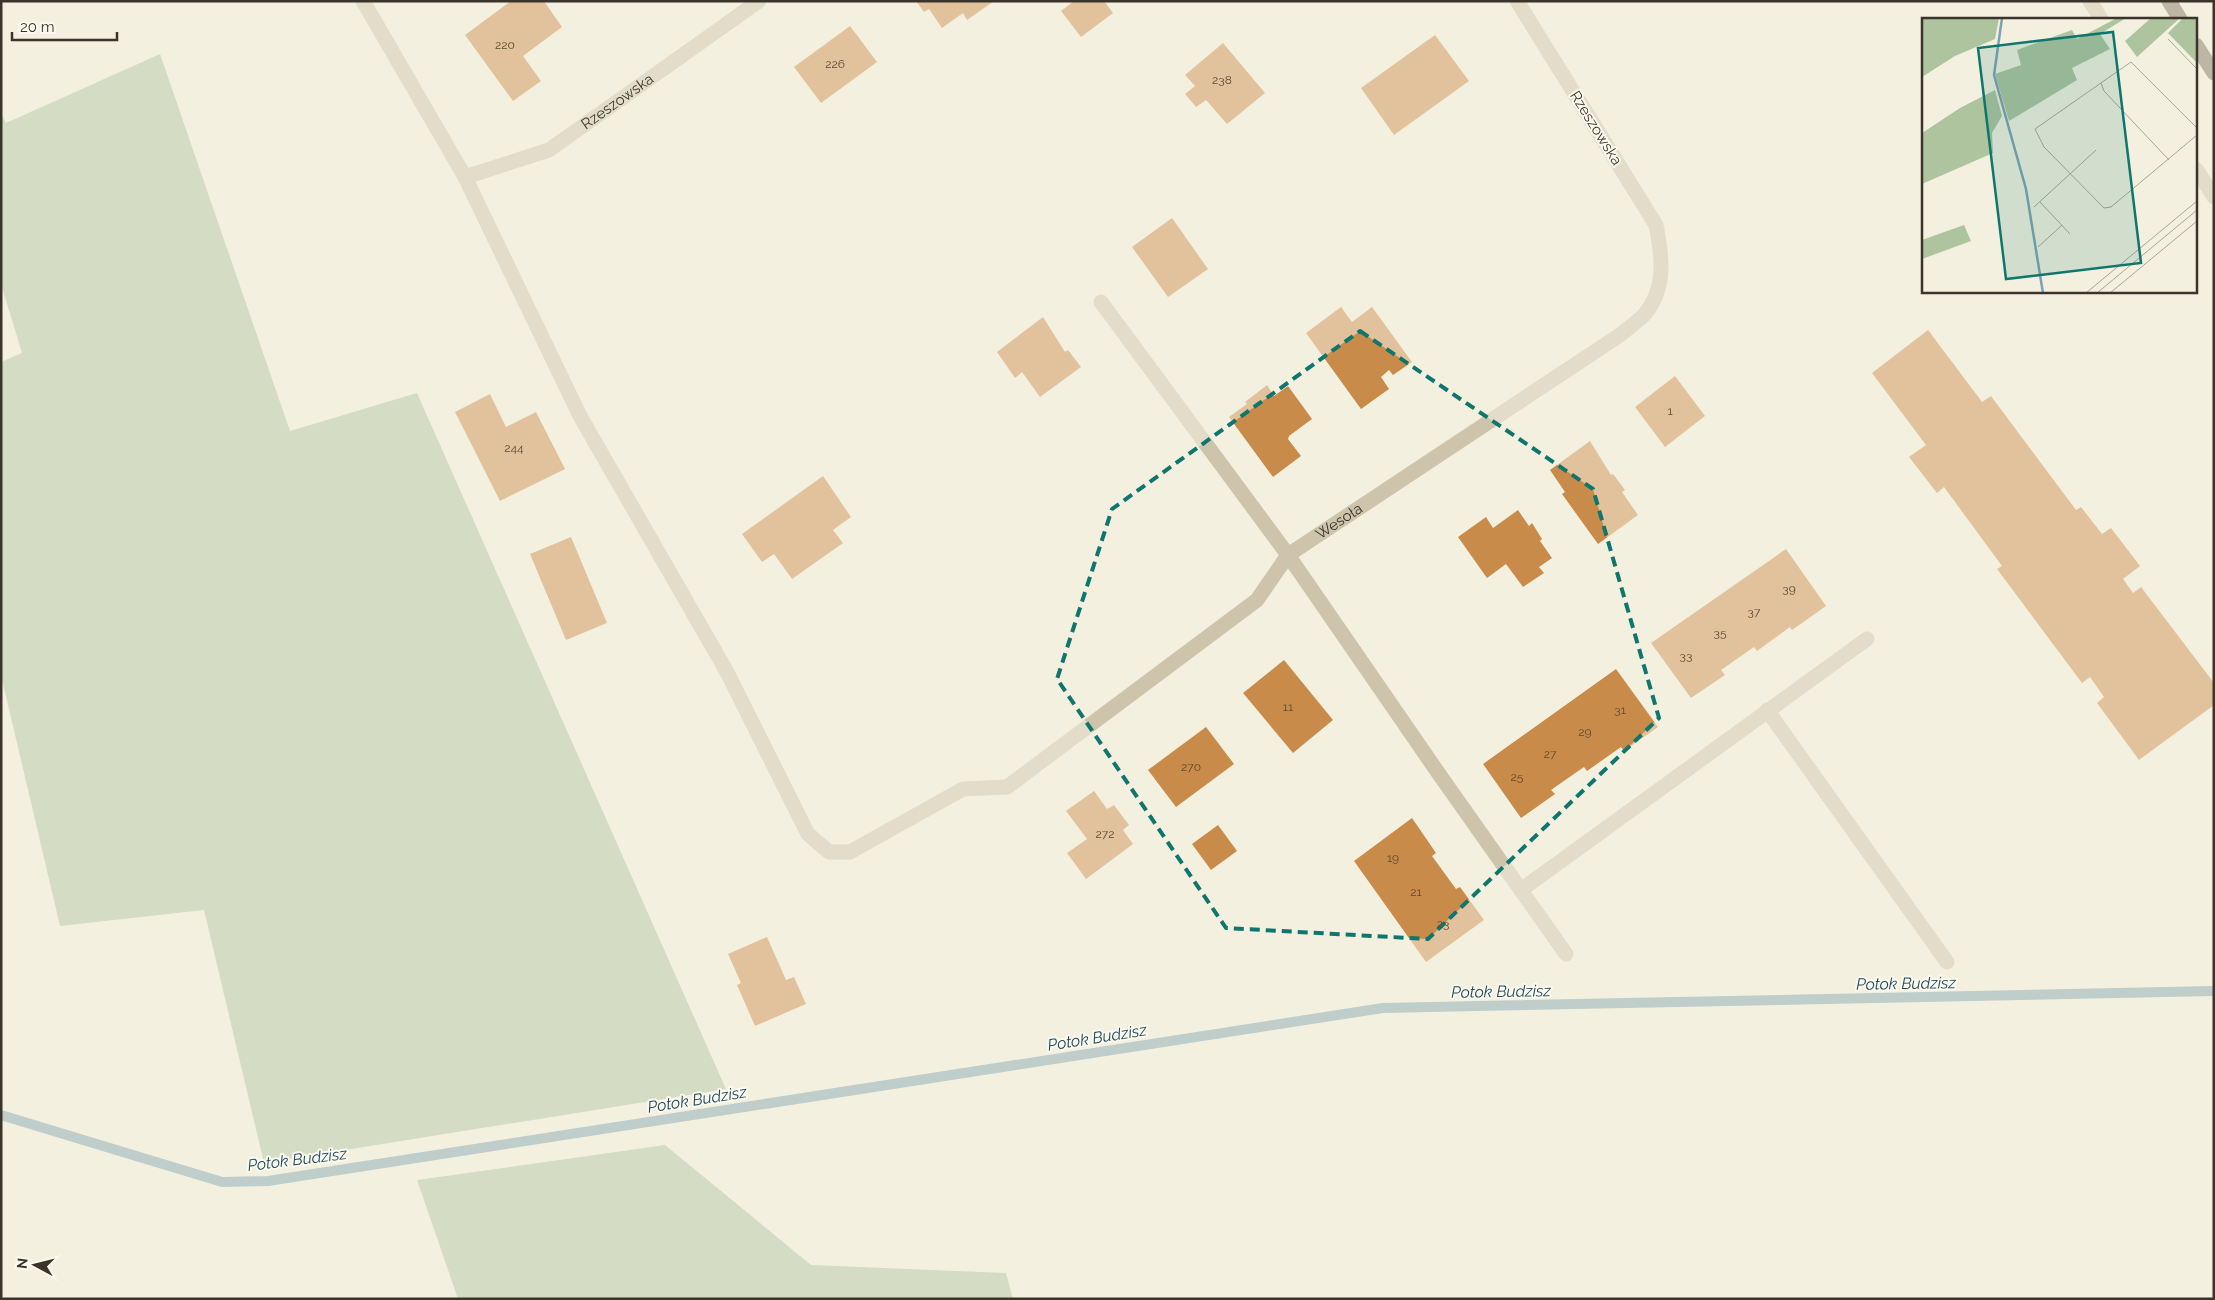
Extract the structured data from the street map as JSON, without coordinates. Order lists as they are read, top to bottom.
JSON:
{
  "streets": {
    "street": ["Rzeszowska", "Wesoła"]
  },
  "crossings": [
    ["Rzeszowska", "Wesoła"]
  ],
  "water": ["Potok Budzisz"],
  "house_numbers": [
    "220",
    "226",
    "238",
    "1",
    "244",
    "39",
    "37",
    "35",
    "33",
    "11",
    "31",
    "29",
    "27",
    "270",
    "25",
    "272",
    "19",
    "21",
    "23"
  ],
  "scale_bar": "20 m",
  "north": "left"
}
